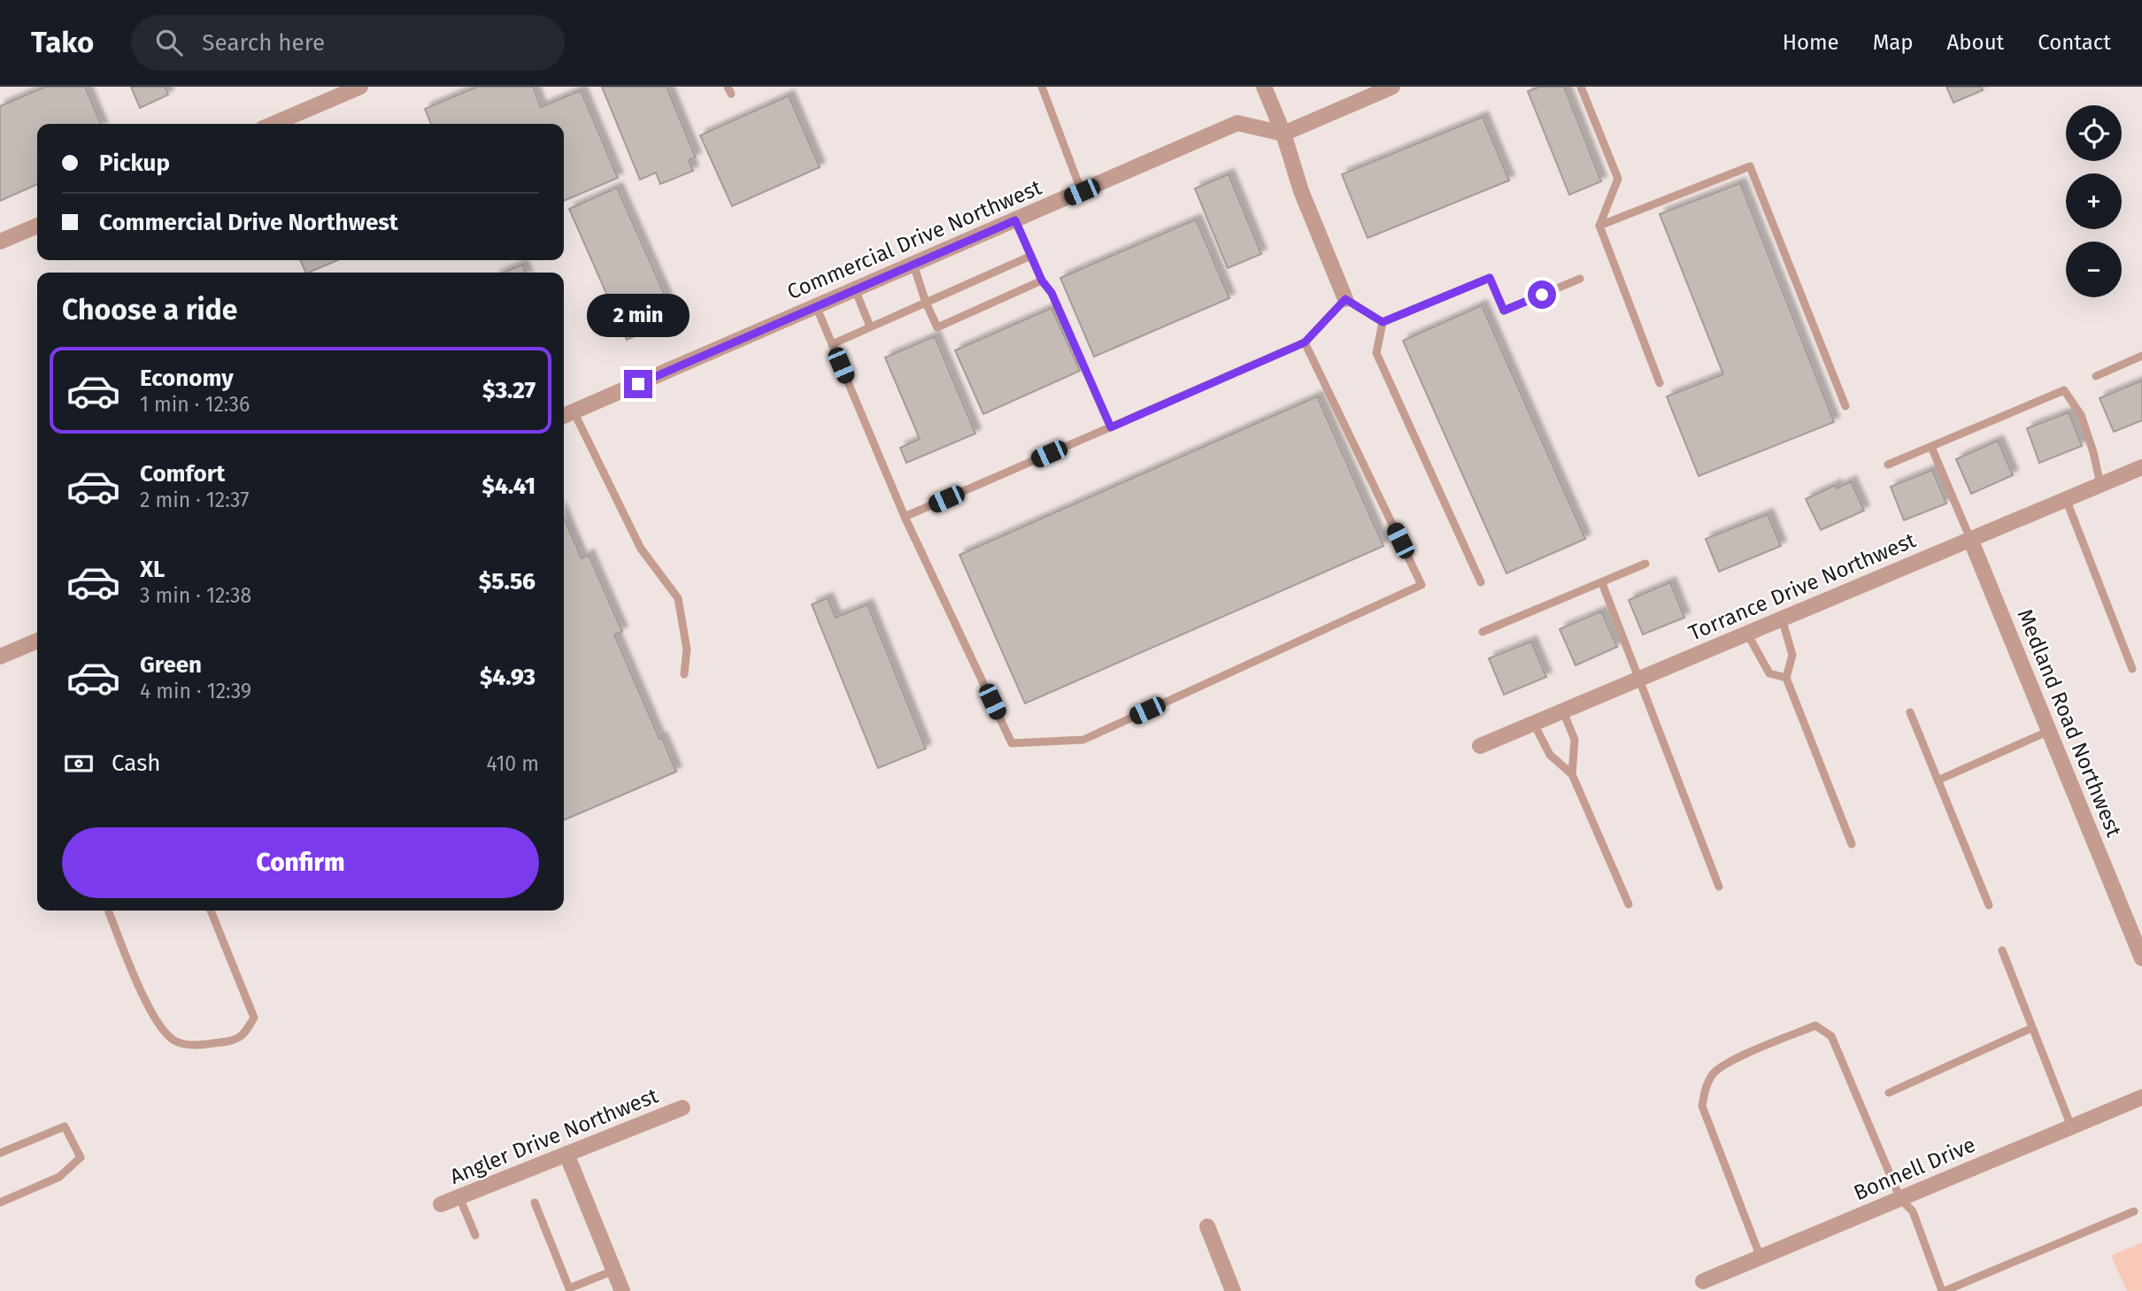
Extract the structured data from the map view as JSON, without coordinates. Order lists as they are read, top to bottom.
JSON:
{
  "streets": {
    "street": [
      "Commercial Drive Northwest",
      "Torrance Drive Northwest",
      "Medland Road Northwest",
      "Angler Drive Northwest",
      "Bonnell Drive"
    ]
  },
  "crossings": [
    ["Torrance Drive Northwest", "Medland Road Northwest"]
  ],
  "page": {
    "header": "Tako",
    "search": "Search here",
    "nav": [
      "Home",
      "Map",
      "About",
      "Contact"
    ],
    "map_buttons": ["+", "−"],
    "banner": ["Pickup", "Commercial Drive Northwest"],
    "heading": "Choose a ride",
    "bubble": "2 min",
    "list": [
      {
        "name": "Economy",
        "note": "1 min · 12:36",
        "value": "$3.27"
      },
      {
        "name": "Comfort",
        "note": "2 min · 12:37",
        "value": "$4.41"
      },
      {
        "name": "XL",
        "note": "3 min · 12:38",
        "value": "$5.56"
      },
      {
        "name": "Green",
        "note": "4 min · 12:39",
        "value": "$4.93"
      }
    ],
    "pay": ["Cash", "410 m"],
    "buttons": "Confirm"
  }
}
